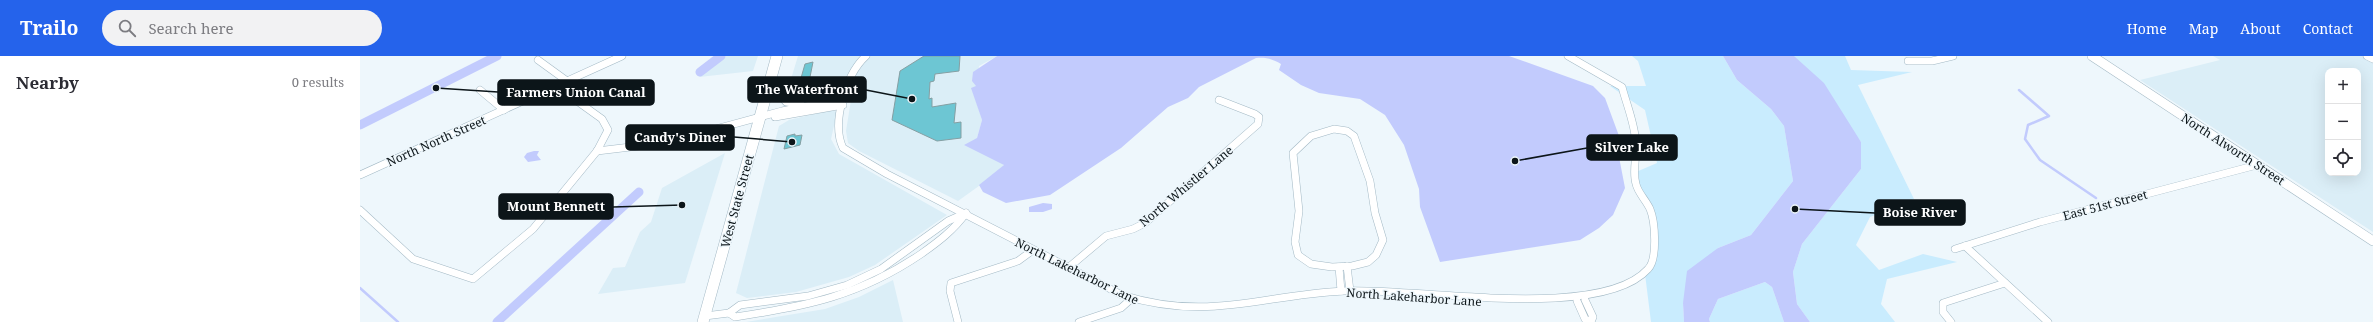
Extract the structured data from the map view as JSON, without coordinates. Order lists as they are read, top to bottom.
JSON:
{
  "streets": {
    "main road": ["West State Street"],
    "street": [
      "North North Street",
      "North Alworth Street",
      "North Whistler Lane",
      "East 51st Street",
      "North Lakeharbor Lane"
    ]
  },
  "crossings": [
    ["North Alworth Street", "East 51st Street"],
    ["North Whistler Lane", "North Lakeharbor Lane"]
  ],
  "places": [
    "Farmers Union Canal",
    "The Waterfront",
    "Candy's Diner",
    "Silver Lake",
    "Mount Bennett",
    "Boise River"
  ],
  "page": {
    "header": "Trailo",
    "search": "Search here",
    "nav": [
      "Home",
      "Map",
      "About",
      "Contact"
    ],
    "heading": ["Nearby", "0 results"],
    "map_buttons": ["+", "−"]
  }
}
